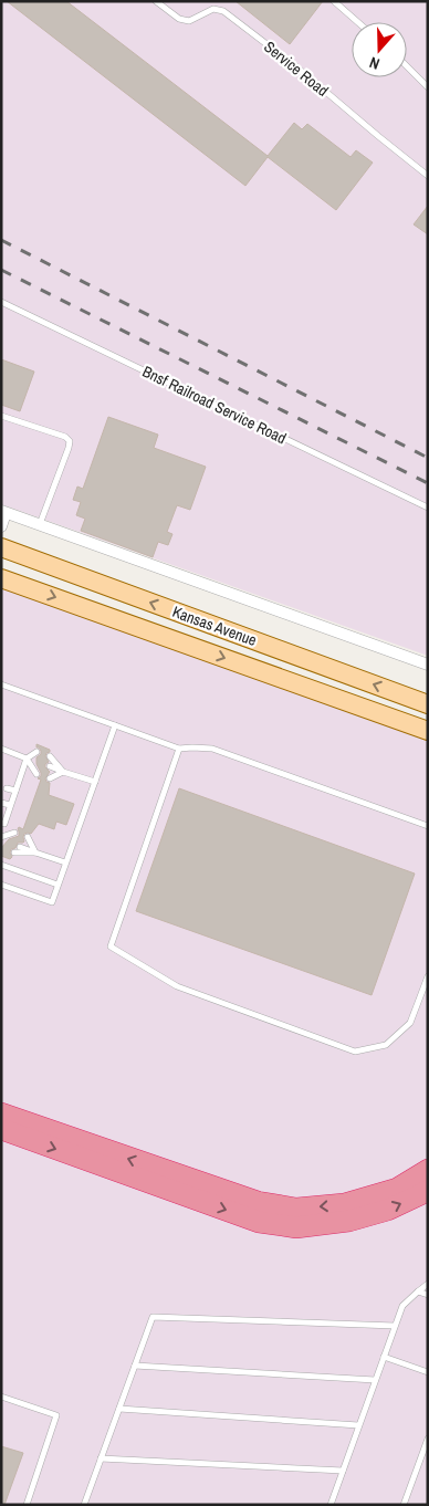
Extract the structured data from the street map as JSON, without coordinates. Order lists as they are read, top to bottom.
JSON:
{
  "streets": {
    "main road": ["Kansas Avenue"],
    "lane": ["Service Road", "Bnsf Railroad Service Road"]
  },
  "north": "bottom"
}
